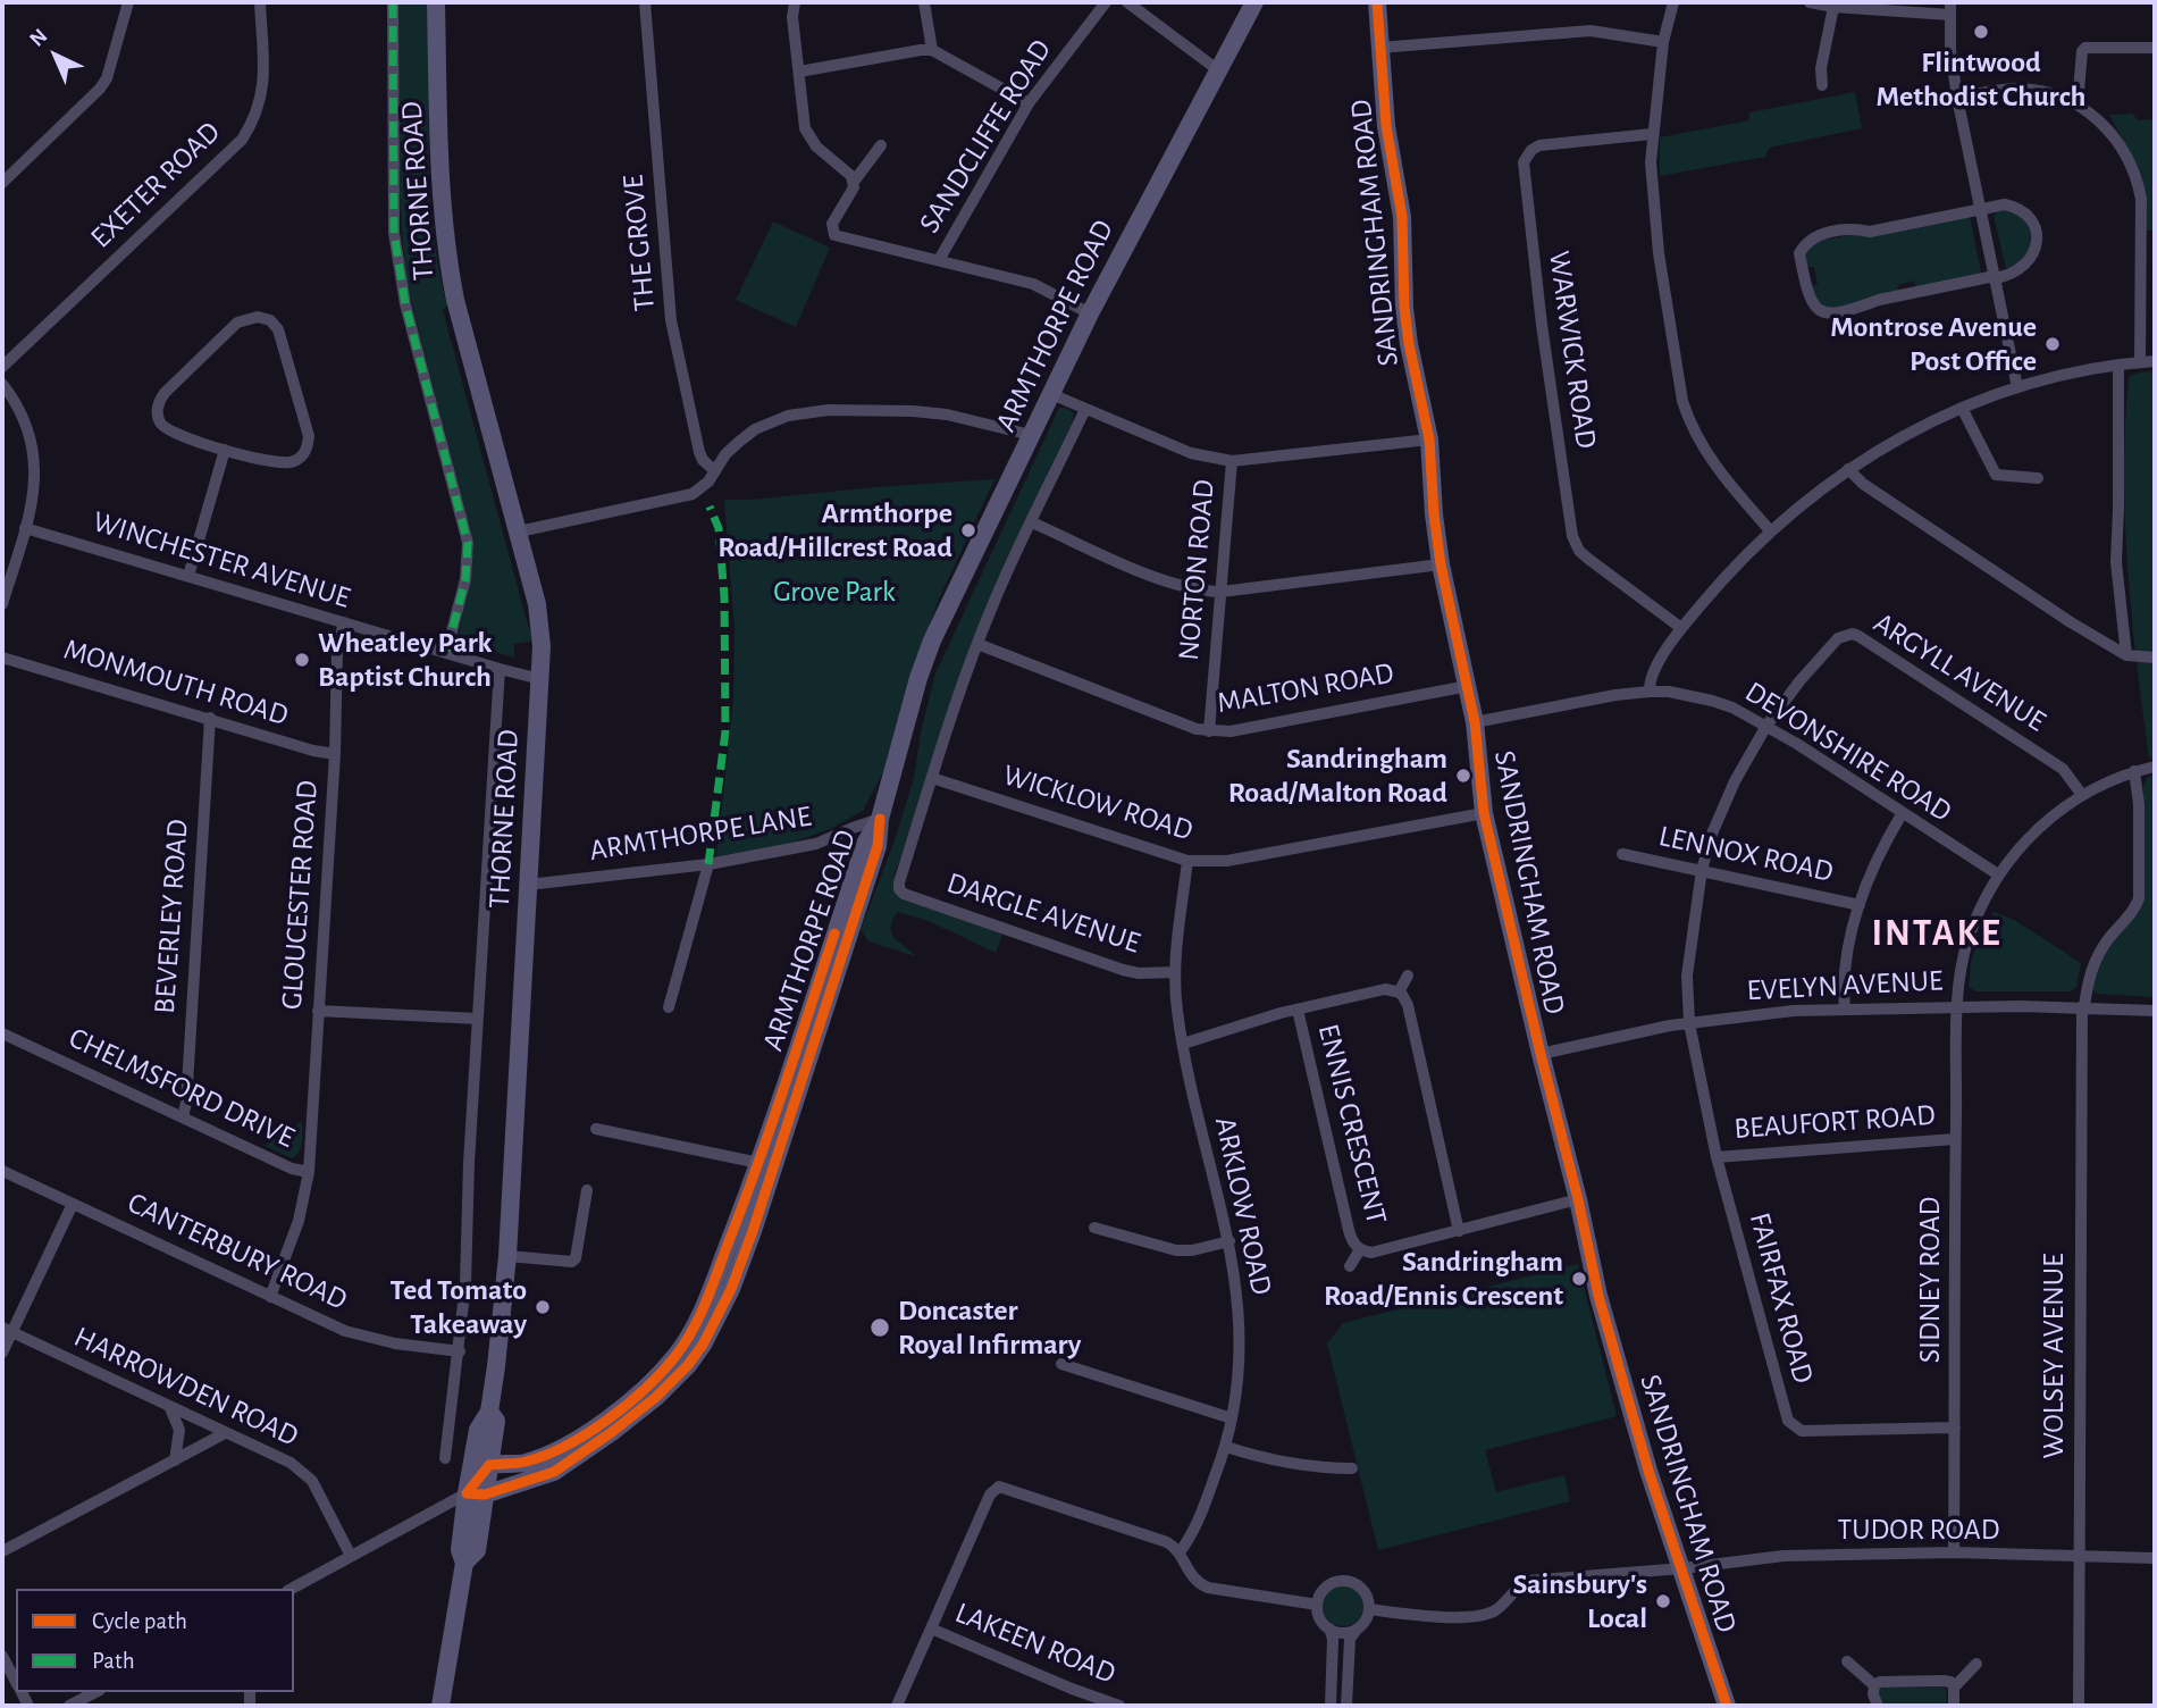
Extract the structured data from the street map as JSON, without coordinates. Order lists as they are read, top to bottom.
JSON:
{
  "streets": {
    "street": [
      "SANDCLIFFE ROAD",
      "EXETER ROAD",
      "THORNE ROAD",
      "SANDRINGHAM ROAD",
      "THE GROVE",
      "ARMTHORPE ROAD",
      "WARWICK ROAD",
      "WINCHESTER AVENUE",
      "NORTON ROAD",
      "ARGYLL AVENUE",
      "MONMOUTH ROAD",
      "MALTON ROAD",
      "DEVONSHIRE ROAD",
      "WICKLOW ROAD",
      "ARMTHORPE LANE",
      "LENNOX ROAD",
      "GLOUCESTER ROAD",
      "DARGLE AVENUE",
      "BEVERLEY ROAD",
      "EVELYN AVENUE",
      "CHELMSFORD DRIVE",
      "BEAUFORT ROAD",
      "ENNIS CRESCENT",
      "ARKLOW ROAD",
      "CANTERBURY ROAD",
      "SIDNEY ROAD",
      "FAIRFAX ROAD",
      "WOLSEY AVENUE",
      "HARROWDEN ROAD",
      "TUDOR ROAD",
      "LAKEEN ROAD"
    ]
  },
  "crossings": [
    ["THORNE ROAD", "ARMTHORPE ROAD"],
    ["THORNE ROAD", "WINCHESTER AVENUE"],
    ["THORNE ROAD", "ARMTHORPE LANE"],
    ["THORNE ROAD", "CANTERBURY ROAD"],
    ["SANDRINGHAM ROAD", "MALTON ROAD"],
    ["SANDRINGHAM ROAD", "DEVONSHIRE ROAD"],
    ["SANDRINGHAM ROAD", "WICKLOW ROAD"],
    ["SANDRINGHAM ROAD", "EVELYN AVENUE"],
    ["SANDRINGHAM ROAD", "ENNIS CRESCENT"],
    ["SANDRINGHAM ROAD", "TUDOR ROAD"],
    ["ARMTHORPE ROAD", "ARMTHORPE LANE"],
    ["WINCHESTER AVENUE", "GLOUCESTER ROAD"],
    ["NORTON ROAD", "MALTON ROAD"],
    ["ARGYLL AVENUE", "DEVONSHIRE ROAD"],
    ["ARGYLL AVENUE", "LENNOX ROAD"],
    ["ARGYLL AVENUE", "EVELYN AVENUE"],
    ["ARGYLL AVENUE", "SIDNEY ROAD"],
    ["ARGYLL AVENUE", "FAIRFAX ROAD"],
    ["MONMOUTH ROAD", "GLOUCESTER ROAD"],
    ["MONMOUTH ROAD", "BEVERLEY ROAD"],
    ["DEVONSHIRE ROAD", "SIDNEY ROAD"],
    ["WICKLOW ROAD", "DARGLE AVENUE"],
    ["WICKLOW ROAD", "ARKLOW ROAD"],
    ["GLOUCESTER ROAD", "CHELMSFORD DRIVE"],
    ["DARGLE AVENUE", "ARKLOW ROAD"],
    ["BEVERLEY ROAD", "CHELMSFORD DRIVE"],
    ["EVELYN AVENUE", "SIDNEY ROAD"],
    ["EVELYN AVENUE", "FAIRFAX ROAD"],
    ["EVELYN AVENUE", "WOLSEY AVENUE"],
    ["CHELMSFORD DRIVE", "CANTERBURY ROAD"],
    ["BEAUFORT ROAD", "SIDNEY ROAD"],
    ["BEAUFORT ROAD", "FAIRFAX ROAD"],
    ["SIDNEY ROAD", "FAIRFAX ROAD"],
    ["SIDNEY ROAD", "WOLSEY AVENUE"],
    ["SIDNEY ROAD", "TUDOR ROAD"],
    ["WOLSEY AVENUE", "TUDOR ROAD"]
  ],
  "districts": ["INTAKE"],
  "parks": ["Grove Park"],
  "places": [
    "Flintwood Methodist Church",
    "Montrose Avenue Post Office",
    "Armthorpe Road/Hillcrest Road",
    "Wheatley Park Baptist Church",
    "Sandringham Road/Malton Road",
    "Sandringham Road/Ennis Crescent",
    "Ted Tomato Takeaway",
    "Doncaster Royal Infirmary",
    "Sainsbury's Local"
  ],
  "legend": ["Cycle path", "Path"],
  "north": "top left"
}
